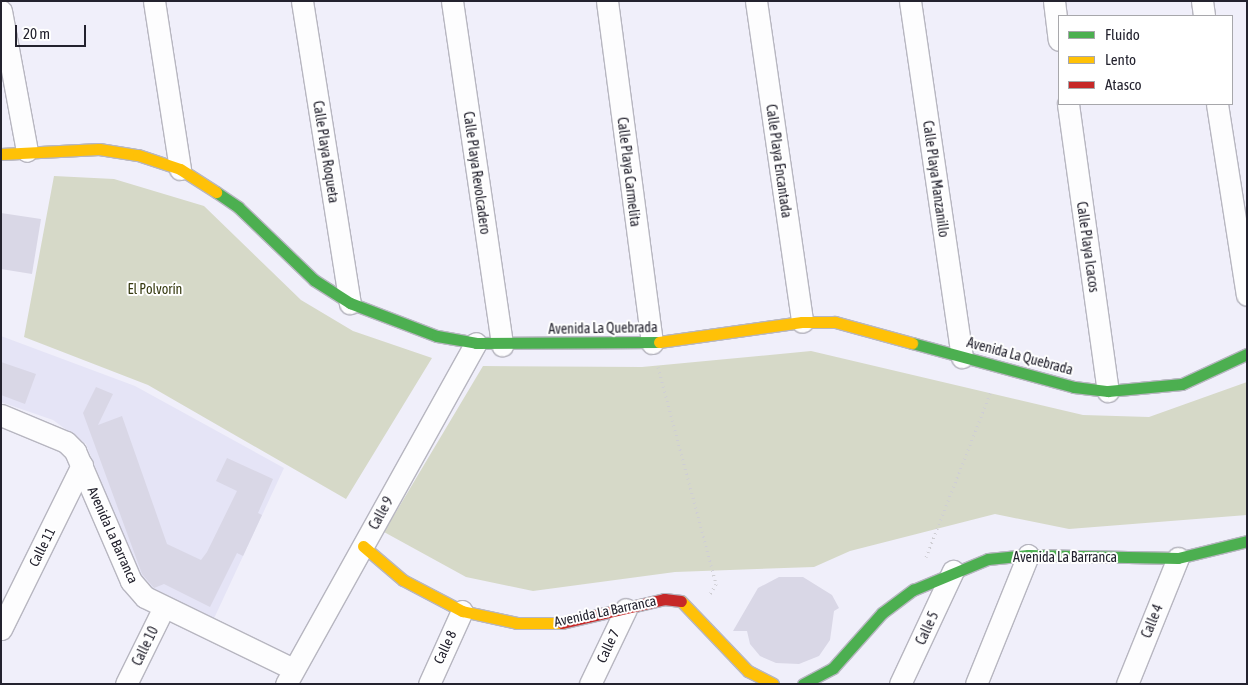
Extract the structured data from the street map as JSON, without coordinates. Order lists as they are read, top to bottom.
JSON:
{
  "streets": {
    "street": [
      "Calle Playa Roqueta",
      "Calle Playa Encantada",
      "Calle Playa Carmelita",
      "Calle Playa Revolcadero",
      "Calle Playa Manzanillo",
      "Calle Playa Icacos",
      "Avenida La Quebrada",
      "Calle 9",
      "Avenida La Barranca",
      "Calle 11",
      "Calle 4",
      "Calle 5",
      "Calle 10",
      "Calle 7",
      "Calle 8"
    ]
  },
  "crossings": [
    ["Calle Playa Roqueta", "Avenida La Quebrada"],
    ["Calle Playa Encantada", "Avenida La Quebrada"],
    ["Calle Playa Carmelita", "Avenida La Quebrada"],
    ["Calle Playa Revolcadero", "Avenida La Quebrada"],
    ["Calle Playa Manzanillo", "Avenida La Quebrada"],
    ["Calle Playa Icacos", "Avenida La Quebrada"],
    ["Avenida La Quebrada", "Calle 9"],
    ["Calle 9", "Avenida La Barranca"],
    ["Avenida La Barranca", "Calle 11"],
    ["Avenida La Barranca", "Calle 4"],
    ["Avenida La Barranca", "Calle 5"],
    ["Avenida La Barranca", "Calle 10"],
    ["Avenida La Barranca", "Calle 7"],
    ["Avenida La Barranca", "Calle 8"]
  ],
  "parks": ["El Polvorín"],
  "legend": ["Fluido", "Lento", "Atasco"],
  "scale_bar": "20 m"
}
